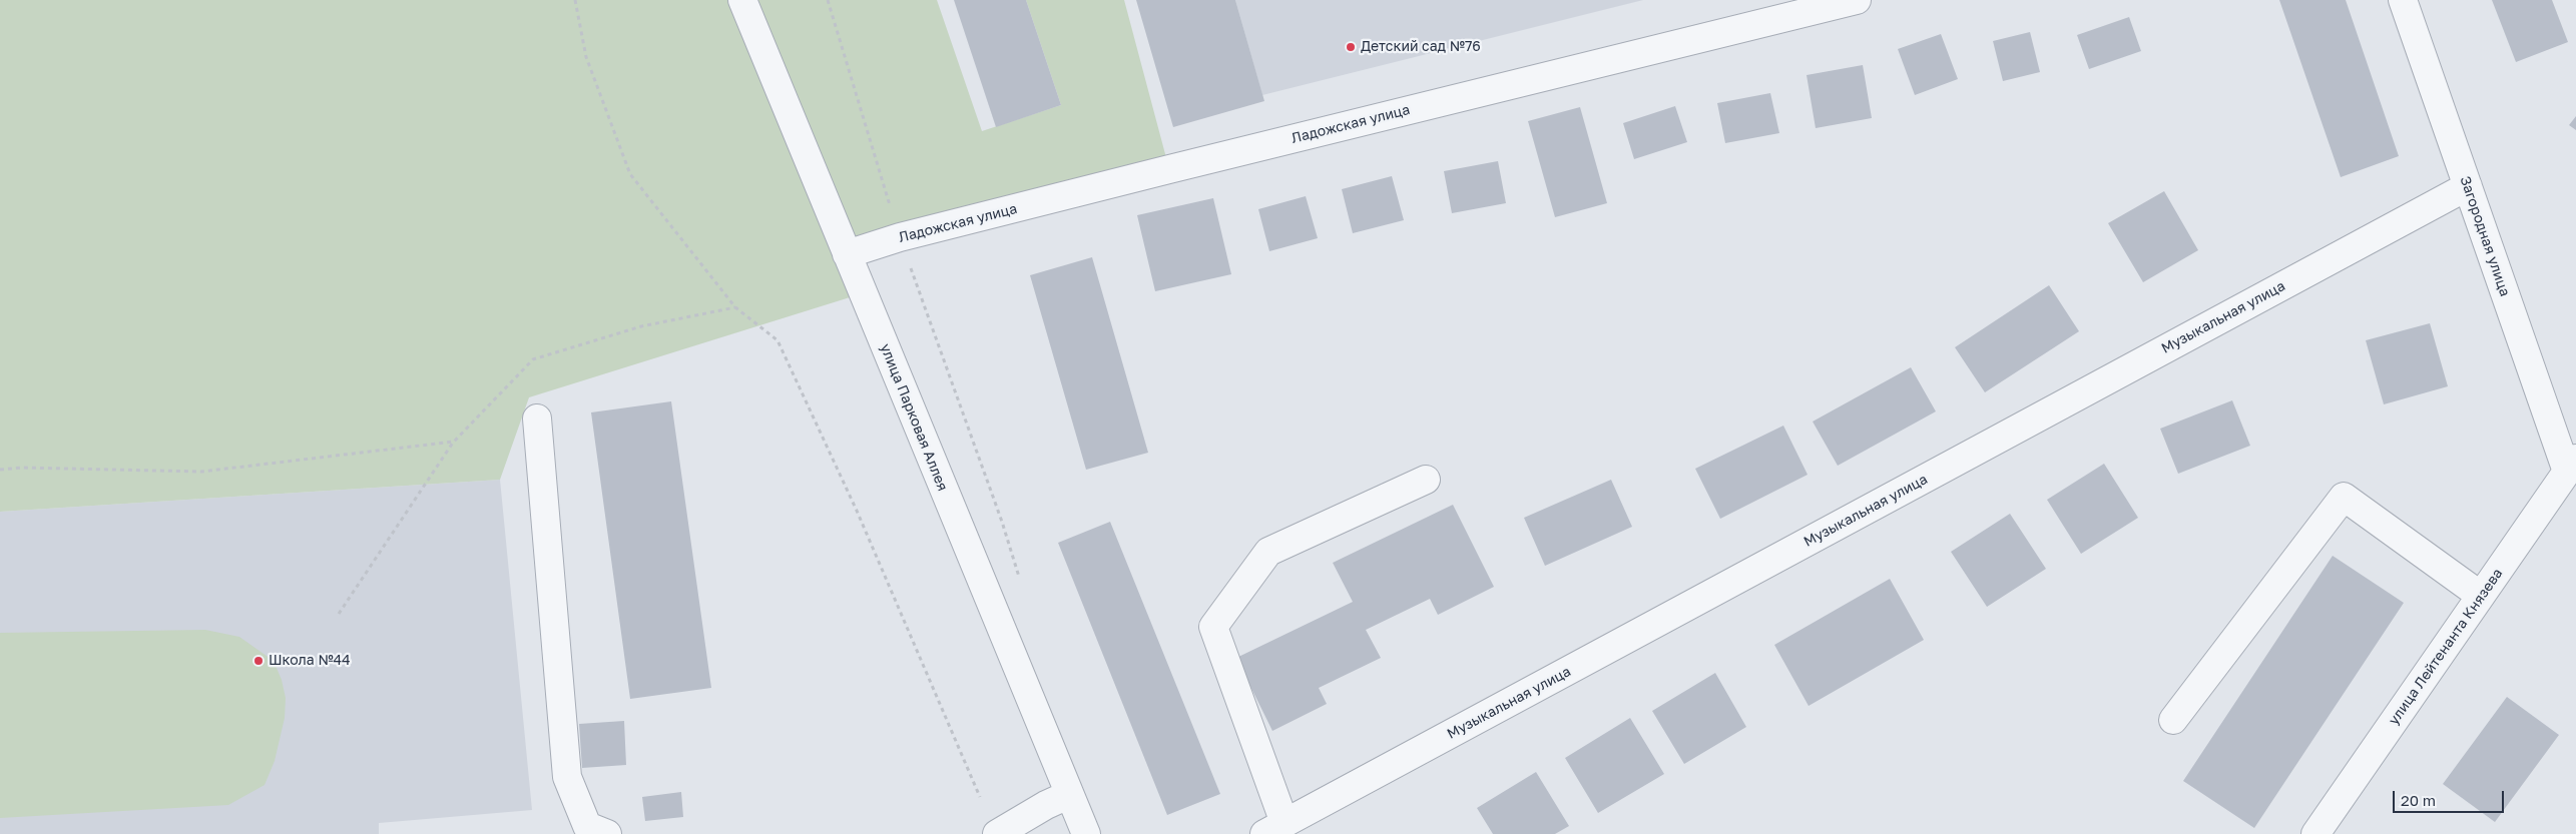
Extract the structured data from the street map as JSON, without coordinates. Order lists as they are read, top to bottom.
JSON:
{
  "streets": {
    "street": [
      "Ладожская улица",
      "Загородная улица",
      "Музыкальная улица",
      "улица Парковая Аллея",
      "улица Лейтенанта Князева"
    ]
  },
  "crossings": [
    ["Ладожская улица", "улица Парковая Аллея"],
    ["Загородная улица", "Музыкальная улица"],
    ["Загородная улица", "улица Лейтенанта Князева"]
  ],
  "places": ["Детский сад №76", "Школа №44"],
  "scale_bar": "20 m"
}
